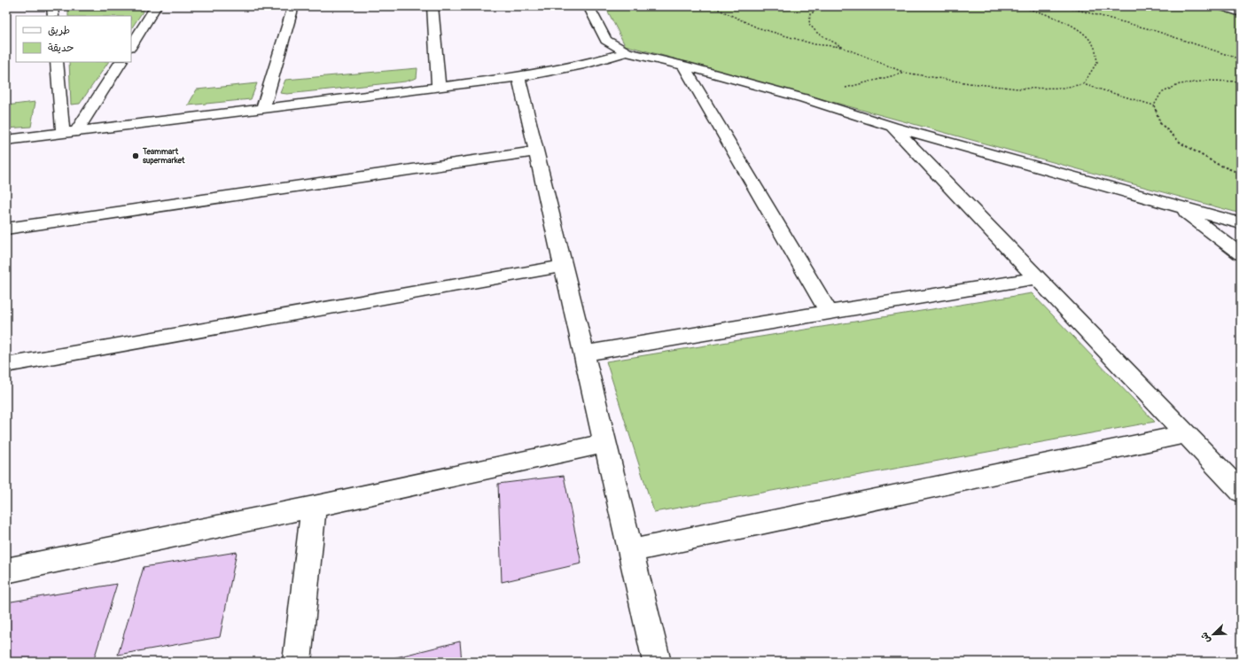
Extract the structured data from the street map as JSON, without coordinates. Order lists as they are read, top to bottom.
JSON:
{
  "places": ["Teammart supermarket"],
  "legend": ["طريق", "حديقة"],
  "north": "bottom left"
}
